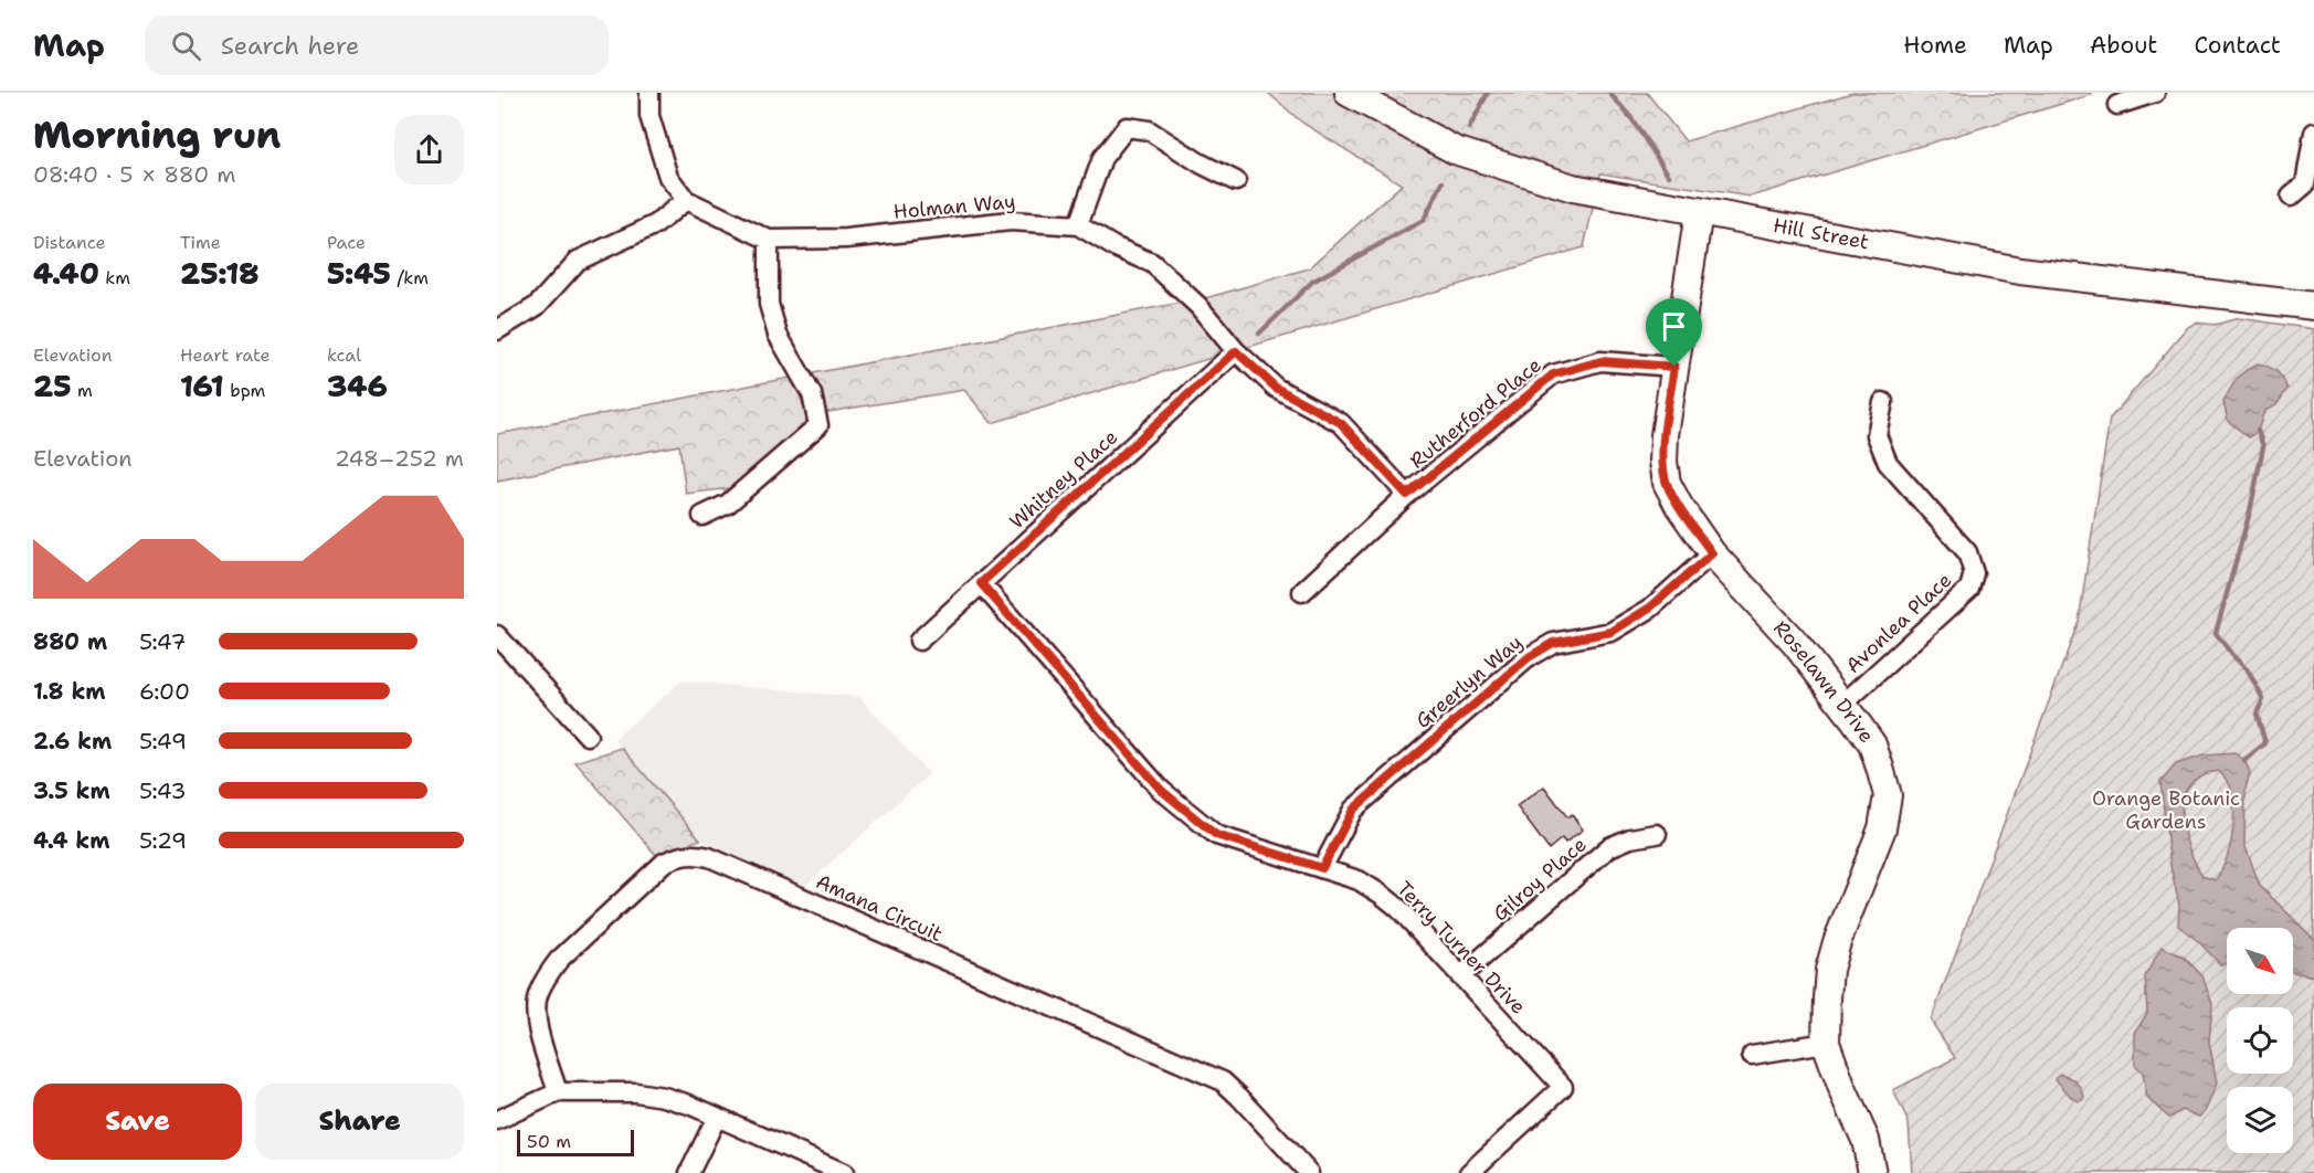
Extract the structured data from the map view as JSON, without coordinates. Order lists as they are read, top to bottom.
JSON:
{
  "streets": {
    "street": [
      "Holman Way",
      "Hill Street",
      "Rutherford Place",
      "Whitney Place",
      "Avonlea Place",
      "Greerlyn Way",
      "Roselawn Drive",
      "Gilroy Place",
      "Amana Circuit",
      "Terry Turner Drive"
    ]
  },
  "crossings": [
    ["Holman Way", "Rutherford Place"],
    ["Holman Way", "Whitney Place"],
    ["Hill Street", "Roselawn Drive"],
    ["Rutherford Place", "Roselawn Drive"],
    ["Whitney Place", "Terry Turner Drive"],
    ["Avonlea Place", "Roselawn Drive"],
    ["Greerlyn Way", "Roselawn Drive"],
    ["Greerlyn Way", "Terry Turner Drive"],
    ["Gilroy Place", "Terry Turner Drive"]
  ],
  "parks": ["Orange Botanic Gardens"],
  "scale_bar": "50 m",
  "north": "bottom right",
  "page": {
    "header": "Map",
    "search": "Search here",
    "nav": [
      "Home",
      "Map",
      "About",
      "Contact"
    ],
    "heading": ["Morning run", "08:40 · 5 × 880 m"],
    "stats": [
      ["Distance", "4.40 km"],
      ["Time", "25:18"],
      ["Pace", "5:45 /km"],
      ["Elevation", "25 m"],
      ["Heart rate", "161 bpm"],
      ["kcal", "346"]
    ],
    "chart": ["Elevation", "248–252 m"],
    "list": [
      {
        "name": "880 m",
        "note": "5:47"
      },
      {
        "name": "1.8 km",
        "note": "6:00"
      },
      {
        "name": "2.6 km",
        "note": "5:49"
      },
      {
        "name": "3.5 km",
        "note": "5:43"
      },
      {
        "name": "4.4 km",
        "note": "5:29"
      }
    ],
    "buttons": ["Save", "Share"],
    "scale": "50 m"
  }
}
